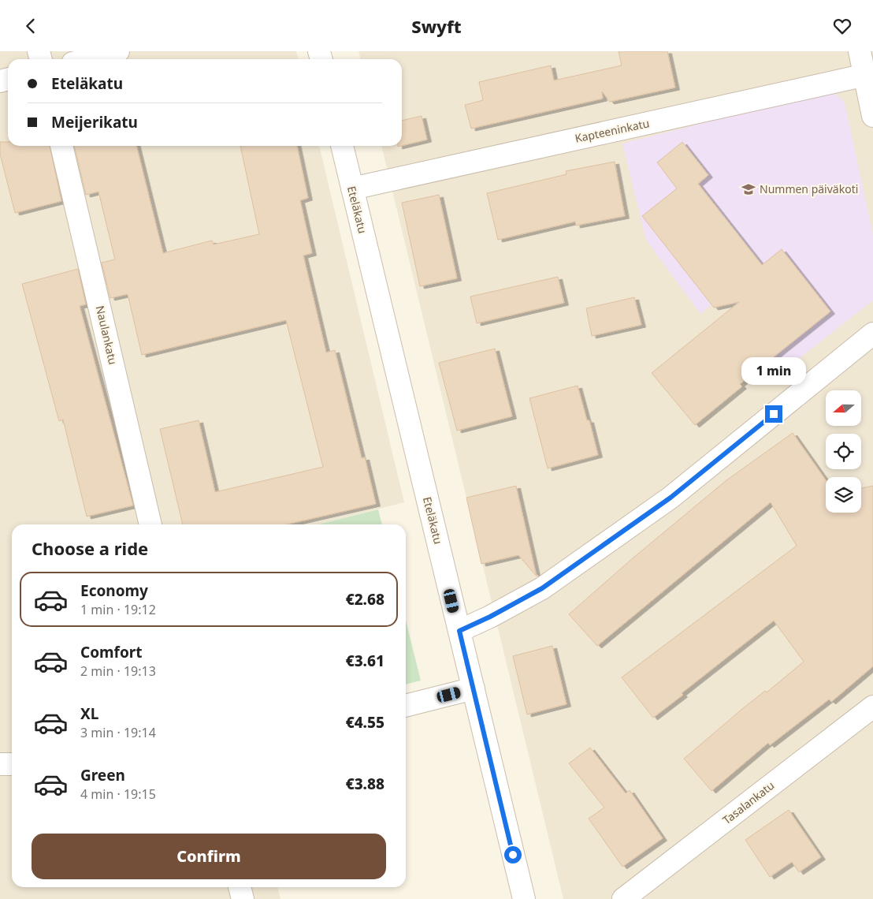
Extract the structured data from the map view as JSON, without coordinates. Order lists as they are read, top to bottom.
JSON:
{
  "streets": {
    "street": [
      "Kapteeninkatu",
      "Eteläkatu",
      "Naulankatu",
      "Tasalankatu"
    ]
  },
  "crossings": [
    ["Kapteeninkatu", "Eteläkatu"]
  ],
  "places": {
    "school or university": ["Nummen päiväkoti"]
  },
  "north": "left",
  "page": {
    "header": "Swyft",
    "banner": ["Eteläkatu", "Meijerikatu"],
    "bubble": "1 min",
    "heading": "Choose a ride",
    "list": [
      {
        "name": "Economy",
        "note": "1 min · 19:12",
        "value": "€2.68"
      },
      {
        "name": "Comfort",
        "note": "2 min · 19:13",
        "value": "€3.61"
      },
      {
        "name": "XL",
        "note": "3 min · 19:14",
        "value": "€4.55"
      },
      {
        "name": "Green",
        "note": "4 min · 19:15",
        "value": "€3.88"
      }
    ],
    "buttons": "Confirm"
  }
}
